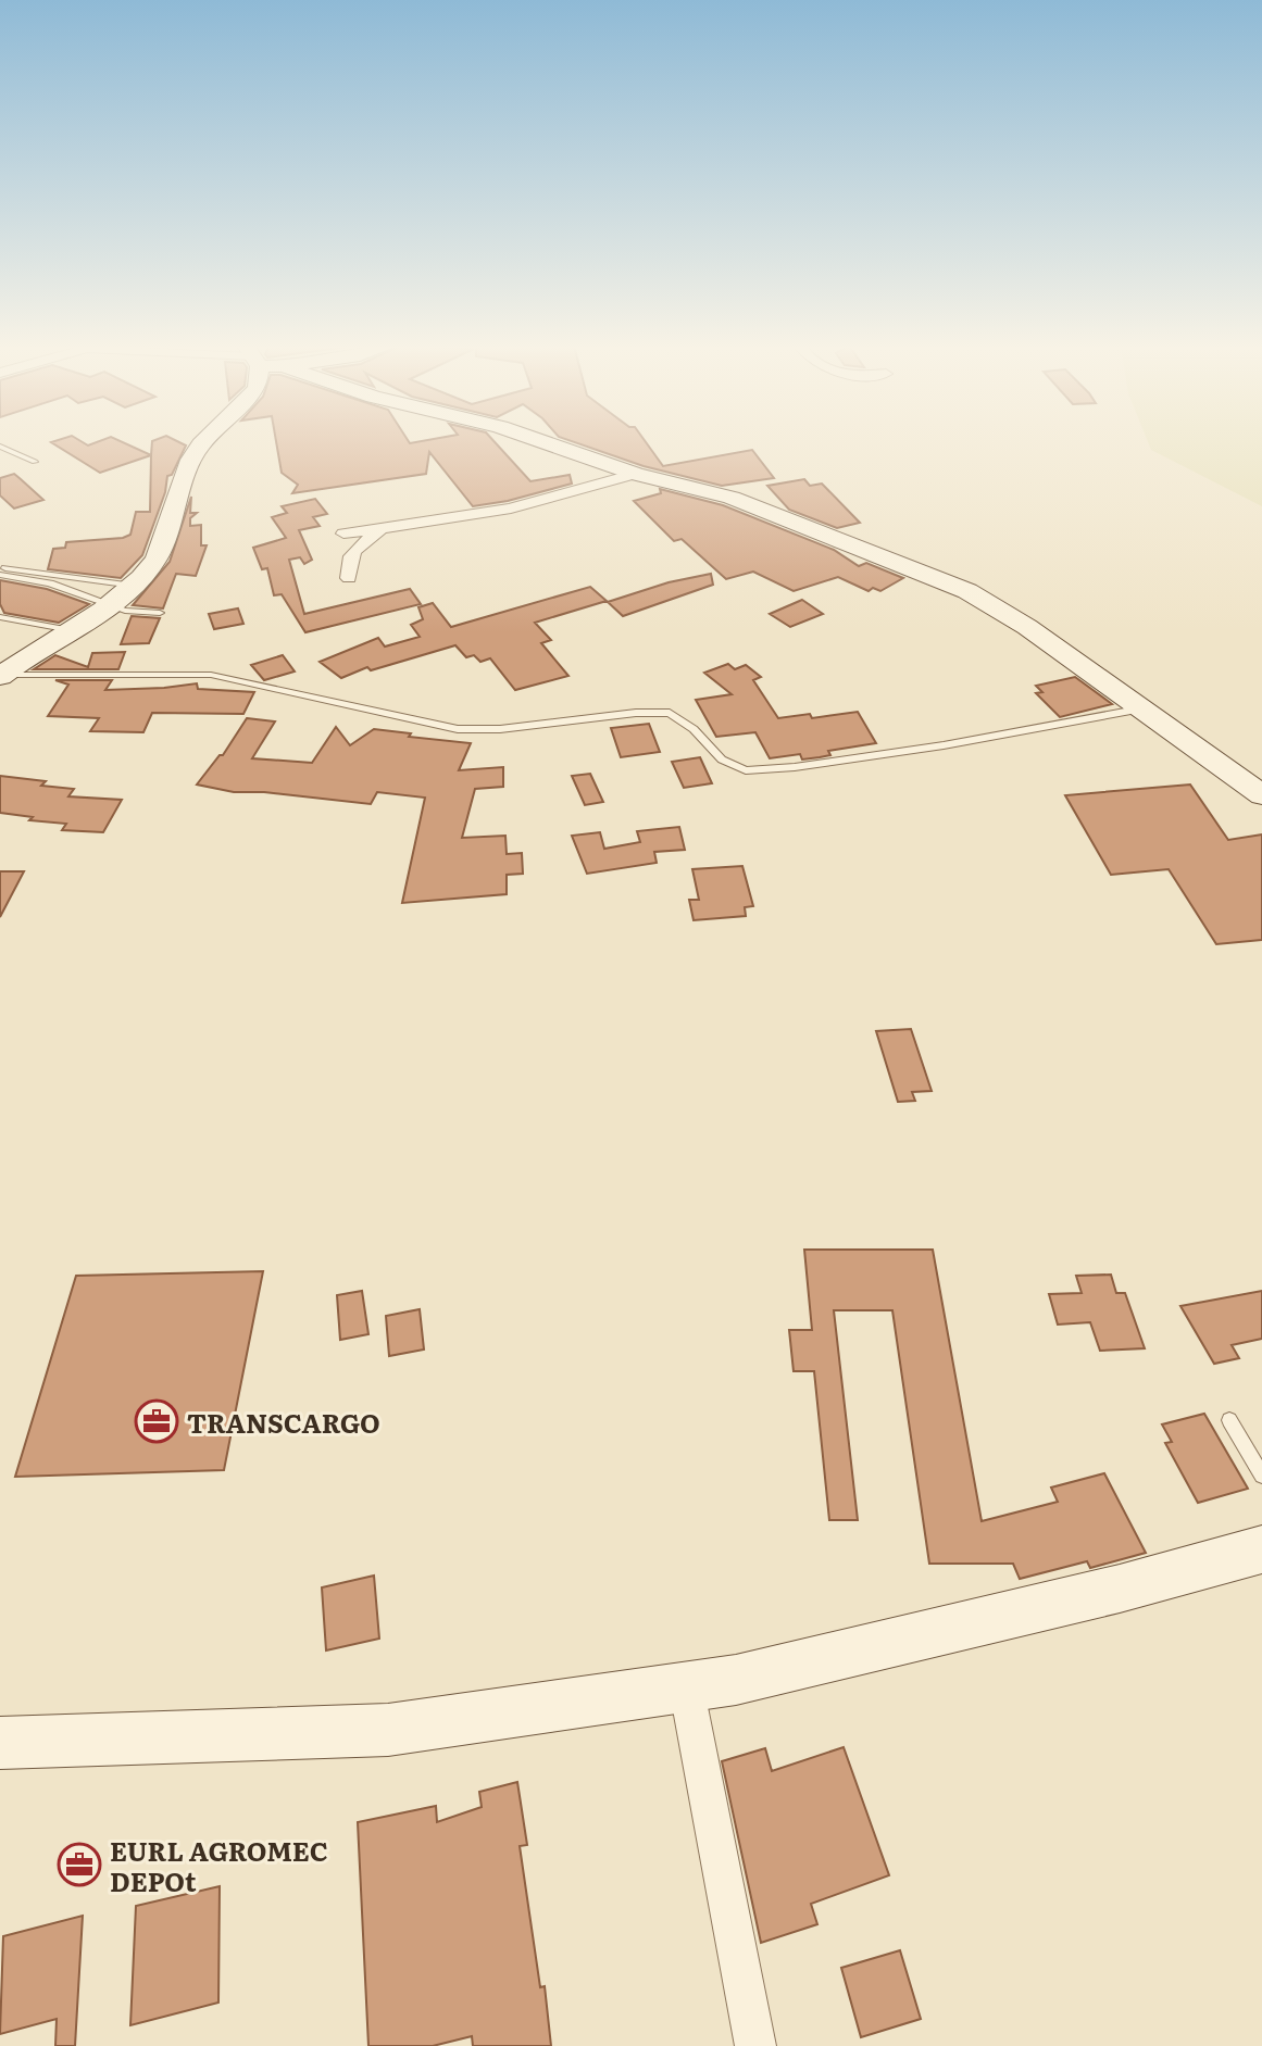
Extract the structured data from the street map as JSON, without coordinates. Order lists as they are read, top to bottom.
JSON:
{
  "places": {
    "office": ["TRANSCARGO", "EURL AGROMEC DEPOt"]
  }
}
